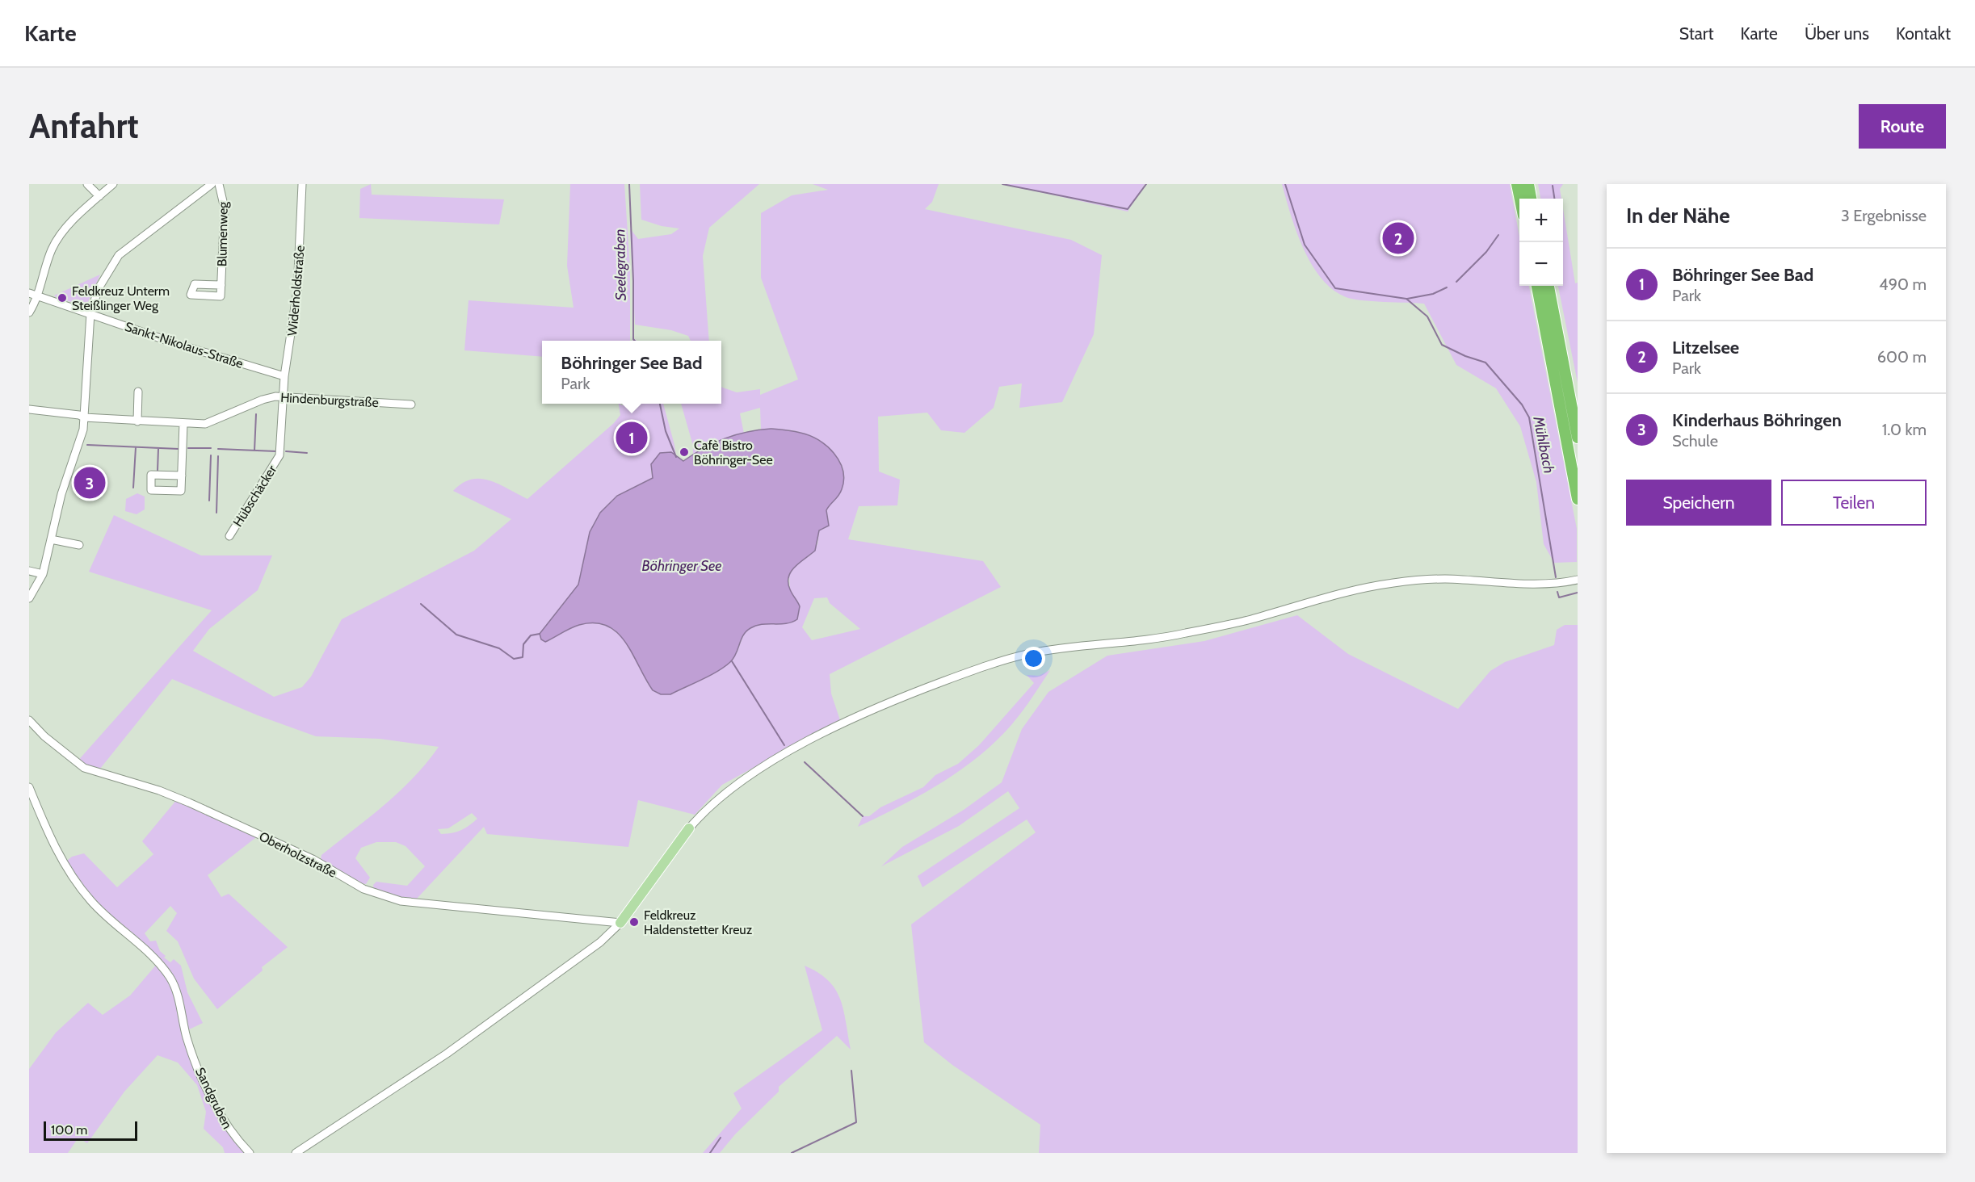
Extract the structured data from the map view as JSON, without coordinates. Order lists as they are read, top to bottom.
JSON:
{
  "streets": {
    "street": [
      "Blumenweg",
      "Widerholdstraße",
      "Sankt-Nikolaus-Straße",
      "Hindenburgstraße",
      "Hübschäcker",
      "Oberholzstraße",
      "Sandgruben"
    ]
  },
  "crossings": [
    ["Widerholdstraße", "Sankt-Nikolaus-Straße"],
    ["Widerholdstraße", "Hindenburgstraße"],
    ["Widerholdstraße", "Hübschäcker"],
    ["Hindenburgstraße", "Hübschäcker"]
  ],
  "water": ["Seelegraben", "Mühlbach", "Böhringer See"],
  "places": ["Feldkreuz Unterm Steißlinger Weg", "Cafè Bistro Böhringer-See", "Feldkreuz Haldenstetter Kreuz"],
  "scale_bar": "100 m",
  "page": {
    "header": "Karte",
    "nav": [
      "Start",
      "Karte",
      "Über uns",
      "Kontakt"
    ],
    "buttons": [
      "Route",
      ["Speichern", "Teilen"]
    ],
    "title": "Anfahrt",
    "heading": ["In der Nähe", "3 Ergebnisse"],
    "map_buttons": ["+", "−"],
    "pins": ["2", "1", "3"],
    "list": [
      {
        "mark": "1",
        "name": "Böhringer See Bad",
        "note": "Park",
        "value": "490 m"
      },
      {
        "mark": "2",
        "name": "Litzelsee",
        "note": "Park",
        "value": "600 m"
      },
      {
        "mark": "3",
        "name": "Kinderhaus Böhringen",
        "note": "Schule",
        "value": "1.0 km"
      }
    ],
    "popup": ["Böhringer See Bad", "Park"],
    "scale": "100 m"
  }
}
